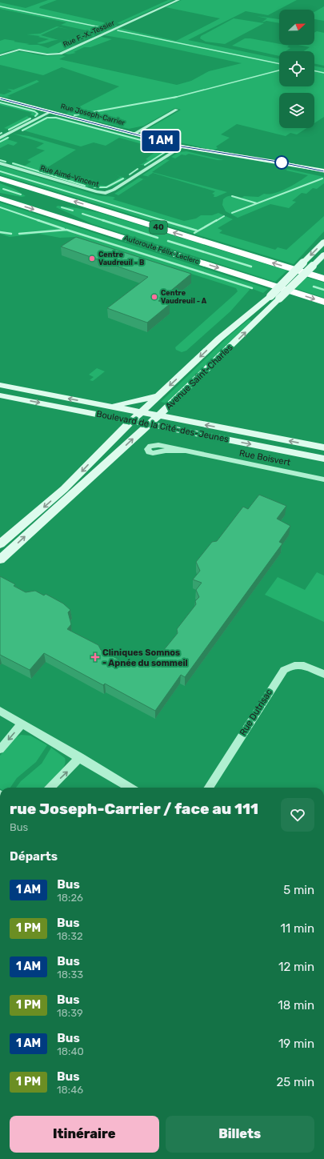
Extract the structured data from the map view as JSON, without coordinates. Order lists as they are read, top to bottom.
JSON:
{
  "streets": {
    "highway": ["40", "Autoroute Félix-Leclerc"],
    "main road": ["Rue Joseph-Carrier", "Avenue Saint-Charles", "Boulevard de la Cité-des-Jeunes"],
    "street": [
      "Rue F.-X.-Tessier",
      "Rue Aimé-Vincent",
      "Rue Boisvert",
      "Rue Dutrisac"
    ]
  },
  "crossings": [
    ["Rue Joseph-Carrier", "Rue Aimé-Vincent"],
    ["Avenue Saint-Charles", "Boulevard de la Cité-des-Jeunes"]
  ],
  "places": {
    "other": ["Centre Vaudreuil - B", "Centre Vaudreuil - A"],
    "health": ["Cliniques Somnos - Apnée du sommeil"]
  },
  "north": "right",
  "page": {
    "on_map": "1 AM",
    "heading": [
      ["rue Joseph-Carrier / face au 111", "Bus"],
      "Départs"
    ],
    "list": [
      {
        "mark": "1 AM",
        "name": "Bus",
        "note": "18:26",
        "value": "5 min"
      },
      {
        "mark": "1 PM",
        "name": "Bus",
        "note": "18:32",
        "value": "11 min"
      },
      {
        "mark": "1 AM",
        "name": "Bus",
        "note": "18:33",
        "value": "12 min"
      },
      {
        "mark": "1 PM",
        "name": "Bus",
        "note": "18:39",
        "value": "18 min"
      },
      {
        "mark": "1 AM",
        "name": "Bus",
        "note": "18:40",
        "value": "19 min"
      },
      {
        "mark": "1 PM",
        "name": "Bus",
        "note": "18:46",
        "value": "25 min"
      }
    ],
    "buttons": ["Itinéraire", "Billets"]
  }
}
